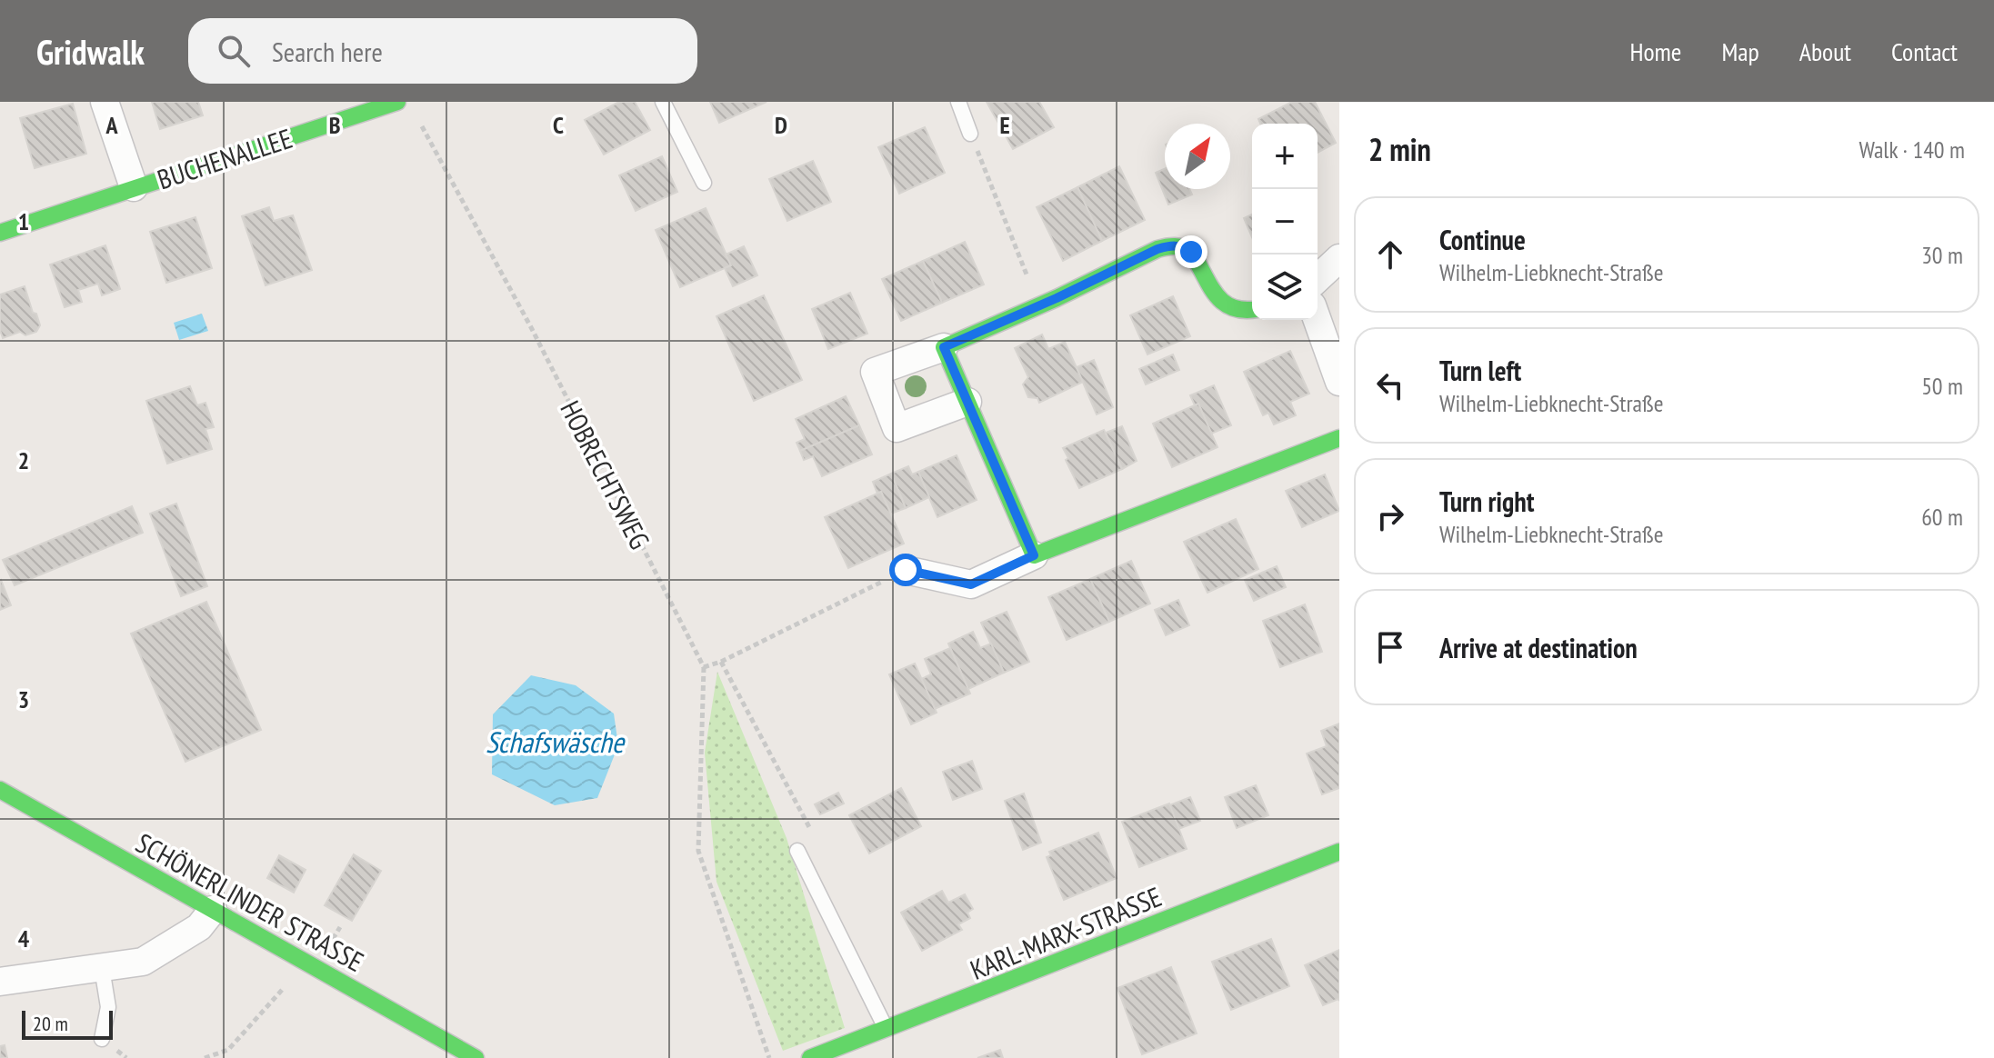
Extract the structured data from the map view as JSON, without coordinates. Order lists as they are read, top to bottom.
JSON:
{
  "streets": {
    "street": ["BUCHENALLEE", "SCHÖNERLINDER STRASSE", "KARL-MARX-STRASSE"],
    "path": ["HOBRECHTSWEG"]
  },
  "water": ["Schafswäsche"],
  "scale_bar": "20 m",
  "north": "top right",
  "page": {
    "header": "Gridwalk",
    "search": "Search here",
    "nav": [
      "Home",
      "Map",
      "About",
      "Contact"
    ],
    "heading": ["2 min", "Walk · 140 m"],
    "map_buttons": ["+", "−"],
    "list": [
      ["Continue", "Wilhelm-Liebknecht-Straße", "30 m"],
      ["Turn left", "Wilhelm-Liebknecht-Straße", "50 m"],
      ["Turn right", "Wilhelm-Liebknecht-Straße", "60 m"],
      "Arrive at destination"
    ],
    "scale": "20 m"
  },
  "grid": {
    "columns": [
      "A",
      "B",
      "C",
      "D",
      "E"
    ],
    "rows": [
      "1",
      "2",
      "3",
      "4"
    ]
  }
}
